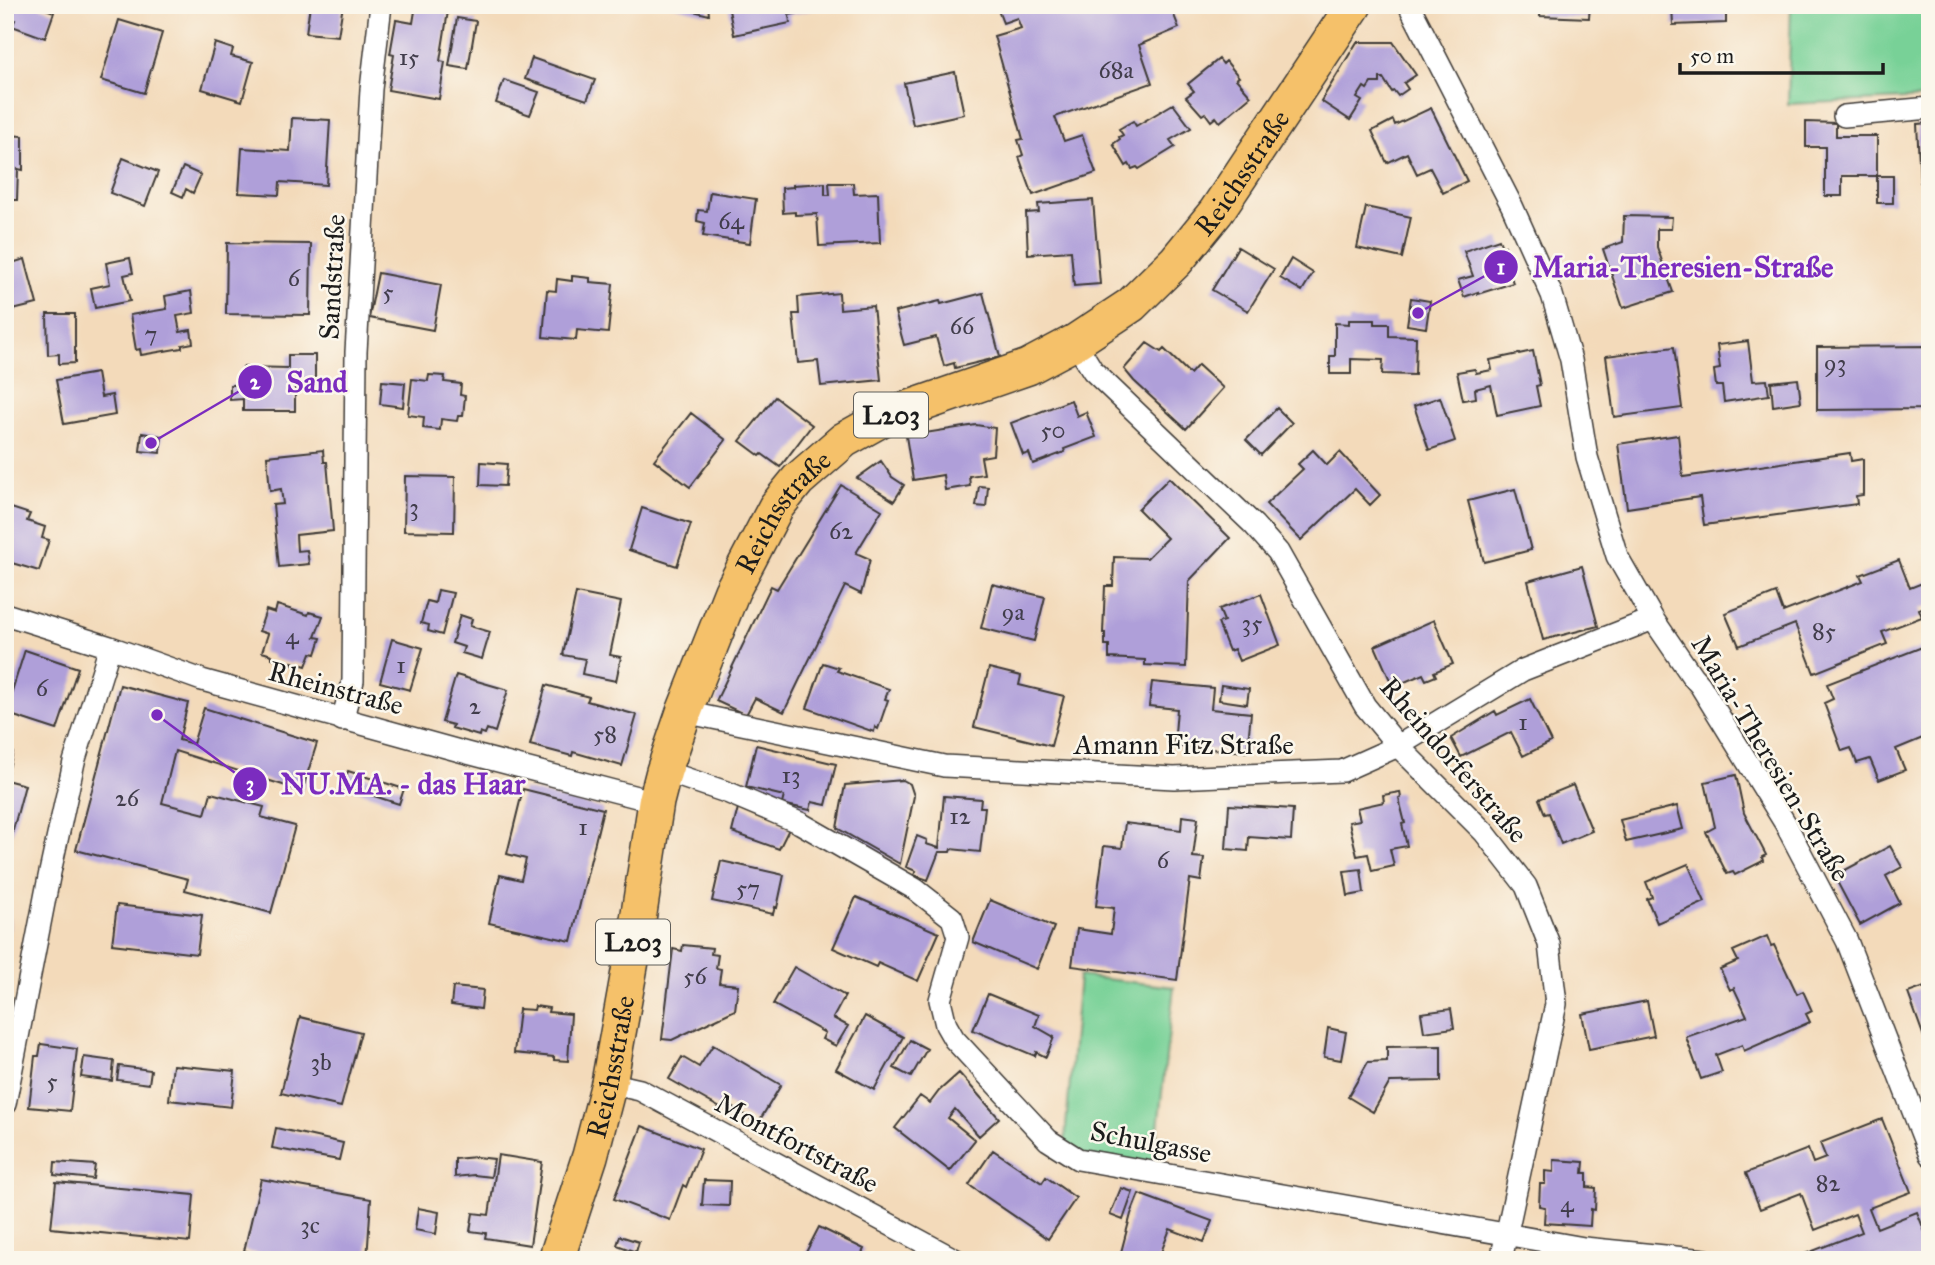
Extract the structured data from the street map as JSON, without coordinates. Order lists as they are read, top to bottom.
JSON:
{
  "streets": {
    "main road": ["Reichsstraße", "L203"],
    "street": [
      "Sandstraße",
      "Rheinstraße",
      "Amann Fitz Straße",
      "Maria-Theresien-Straße",
      "Rheindorferstraße",
      "Schulgasse",
      "Montfortstraße"
    ]
  },
  "crossings": [
    ["Reichsstraße", "Rheinstraße"],
    ["Reichsstraße", "Amann Fitz Straße"],
    ["Reichsstraße", "Rheindorferstraße"],
    ["Reichsstraße", "Schulgasse"],
    ["Reichsstraße", "Montfortstraße"],
    ["Sandstraße", "Rheinstraße"],
    ["Rheinstraße", "Schulgasse"],
    ["Amann Fitz Straße", "Maria-Theresien-Straße"],
    ["Amann Fitz Straße", "Rheindorferstraße"],
    ["Rheindorferstraße", "Schulgasse"]
  ],
  "places": ["Maria-Theresien-Straße", "Sand", "NU.MA. - das Haar"],
  "house_numbers": [
    "15",
    "68a",
    "64",
    "6",
    "5",
    "66",
    "7",
    "93",
    "50",
    "3",
    "62",
    "9a",
    "35",
    "85",
    "4",
    "1",
    "6",
    "2",
    "1",
    "58",
    "13",
    "26",
    "12",
    "1",
    "6",
    "57",
    "56",
    "3b",
    "5",
    "82",
    "4",
    "3c"
  ],
  "scale_bar": "50 m"
}
